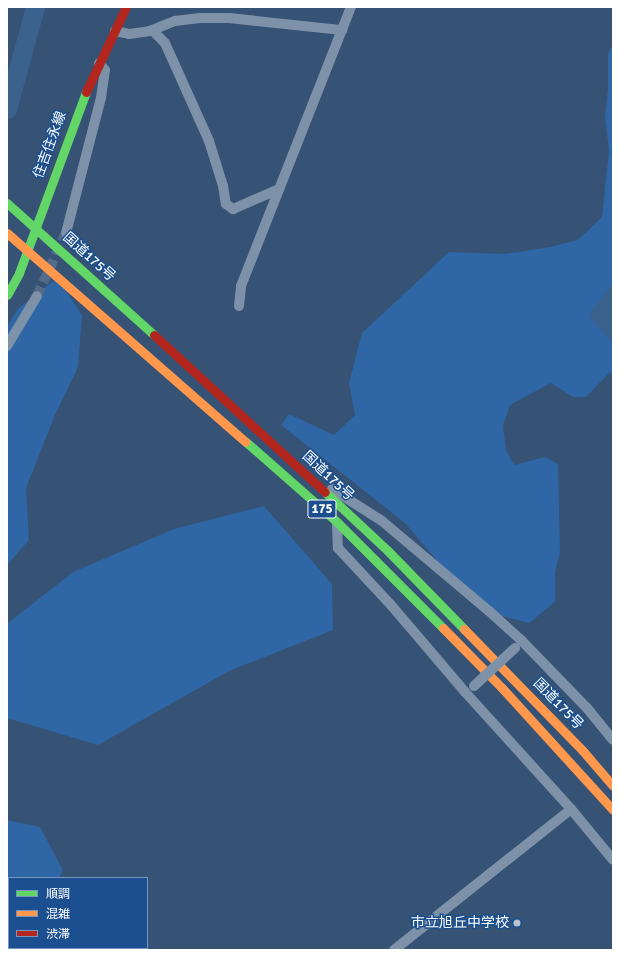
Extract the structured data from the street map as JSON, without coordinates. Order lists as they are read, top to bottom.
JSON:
{
  "streets": {
    "main road": ["住吉住永線", "国道175号", "175"]
  },
  "crossings": [
    ["住吉住永線", "国道175号"]
  ],
  "places": ["市立旭丘中学校"],
  "legend": ["順調", "混雑", "渋滞"]
}
